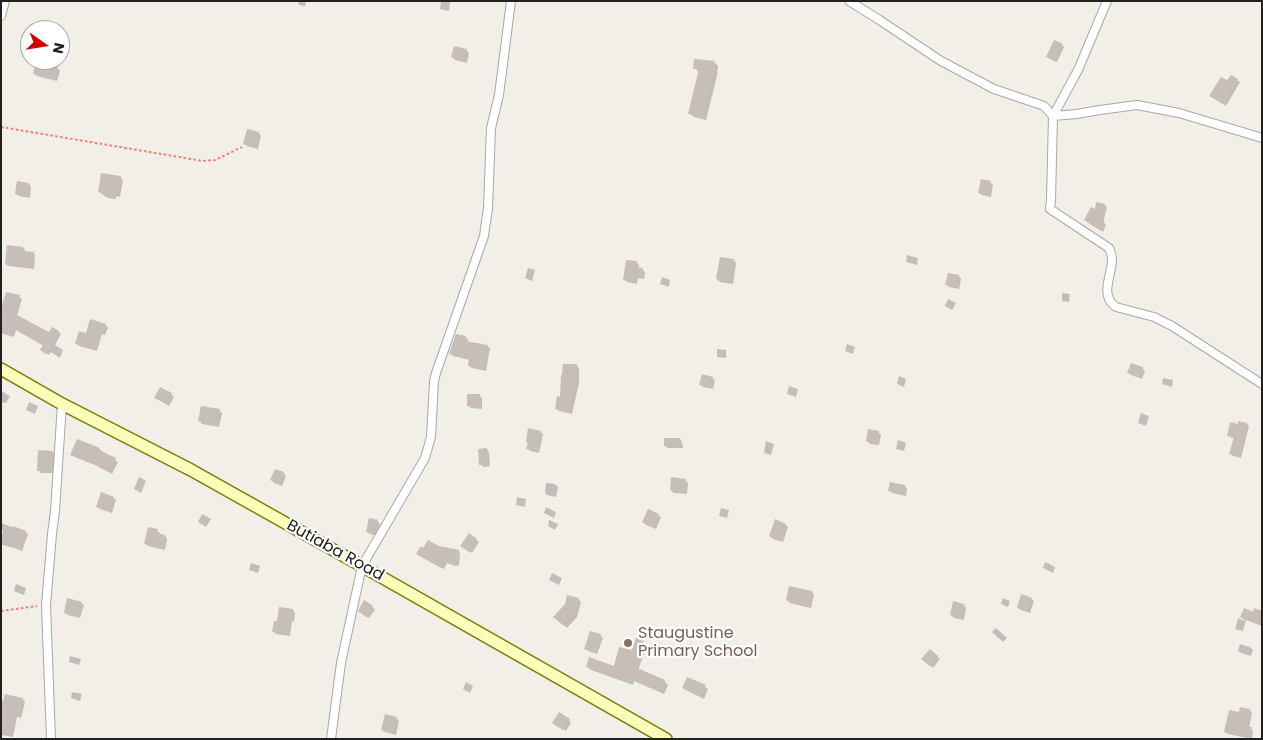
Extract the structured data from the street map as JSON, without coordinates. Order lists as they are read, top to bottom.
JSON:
{
  "streets": {
    "main road": ["Butiaba Road"]
  },
  "places": ["Staugustine Primary School"],
  "north": "right"
}
